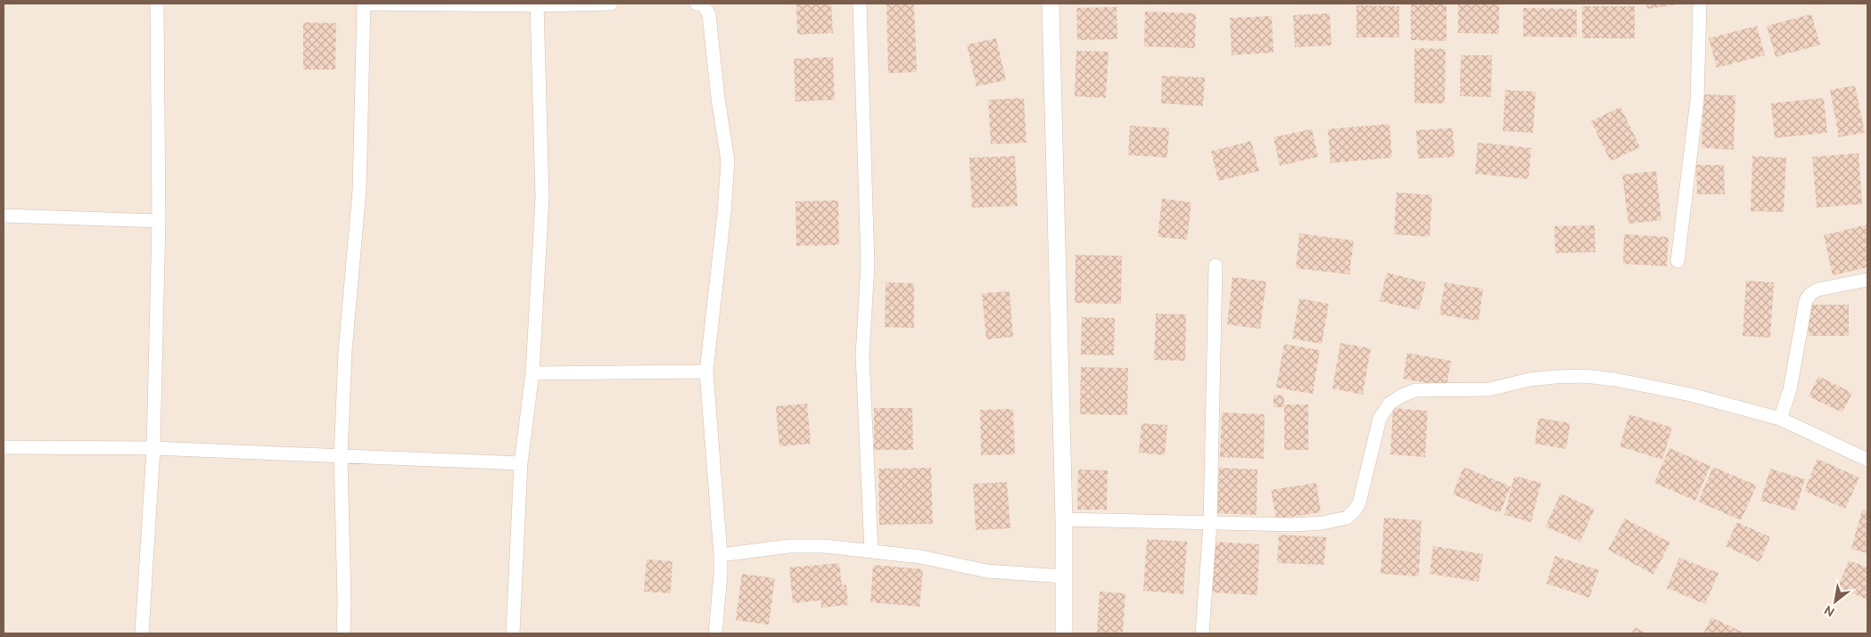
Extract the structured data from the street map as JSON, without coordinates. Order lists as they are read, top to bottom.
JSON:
{
  "north": "bottom left"
}
